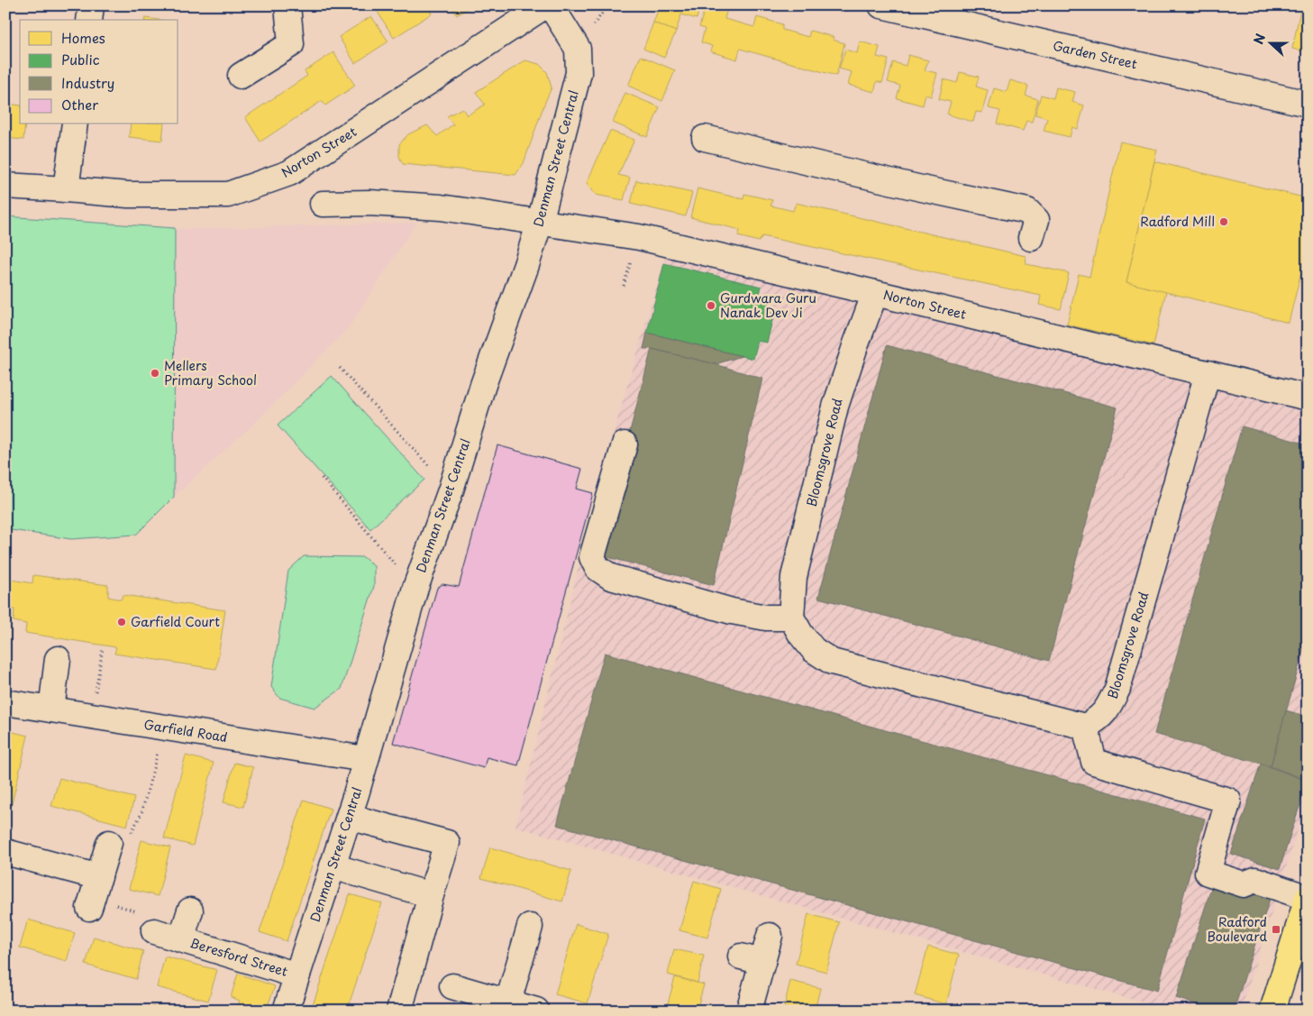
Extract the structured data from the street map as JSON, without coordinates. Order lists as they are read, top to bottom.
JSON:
{
  "streets": {
    "street": [
      "Garden Street",
      "Norton Street",
      "Denman Street Central",
      "Bloomsgrove Road",
      "Garfield Road",
      "Beresford Street"
    ]
  },
  "crossings": [
    ["Norton Street", "Denman Street Central"],
    ["Norton Street", "Bloomsgrove Road"],
    ["Denman Street Central", "Garfield Road"],
    ["Denman Street Central", "Beresford Street"]
  ],
  "places": {
    "other": [
      "Radford Mill",
      "Gurdwara Guru Nanak Dev Ji",
      "Mellers Primary School",
      "Garfield Court"
    ],
    "transit": ["Radford Boulevard"]
  },
  "legend": [
    "Homes",
    "Public",
    "Industry",
    "Other"
  ],
  "north": "left"
}
